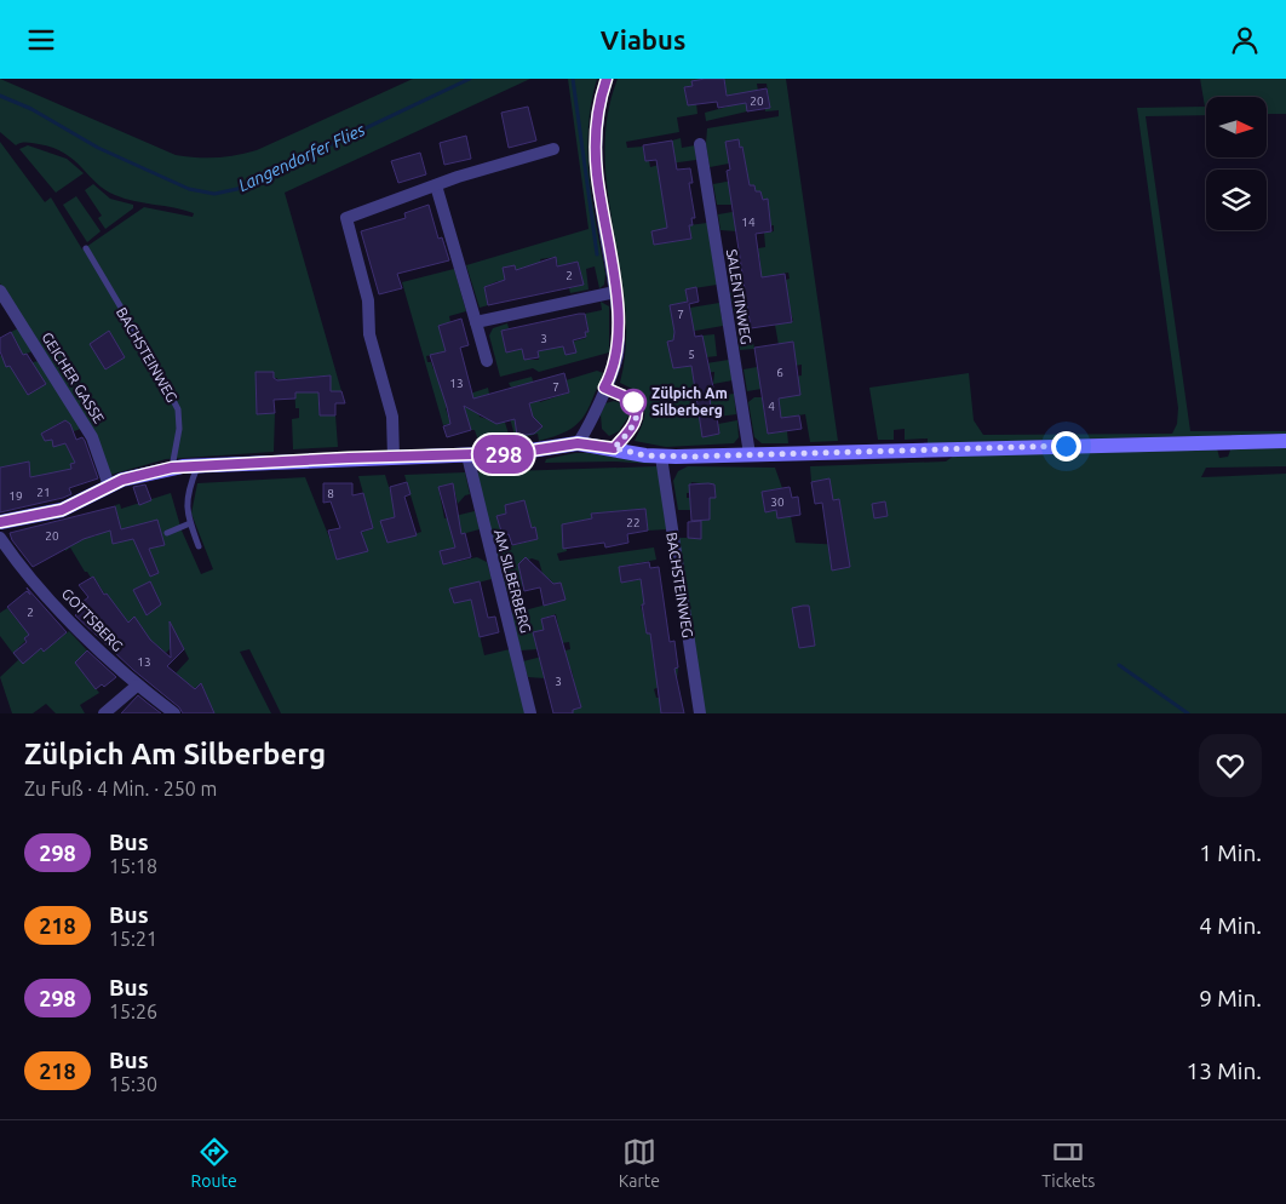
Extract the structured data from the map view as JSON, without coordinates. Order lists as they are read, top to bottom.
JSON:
{
  "streets": {
    "street": [
      "SALENTINWEG",
      "BACHSTEINWEG",
      "GEICHER GASSE",
      "AM SILBERBERG",
      "GOTTSBERG"
    ]
  },
  "water": ["Langendorfer Flies"],
  "places": ["Zülpich Am Silberberg"],
  "lines": ["bus line 298"],
  "house_numbers": [
    "20",
    "14",
    "2",
    "7",
    "3",
    "5",
    "6",
    "13",
    "7",
    "4",
    "21",
    "8",
    "19",
    "30",
    "22",
    "20",
    "2",
    "13",
    "3"
  ],
  "north": "right",
  "page": {
    "header": "Viabus",
    "on_map": "298",
    "heading": ["Zülpich Am Silberberg", "Zu Fuß · 4 Min. · 250 m"],
    "list": [
      {
        "mark": "298",
        "name": "Bus",
        "note": "15:18",
        "value": "1 Min."
      },
      {
        "mark": "218",
        "name": "Bus",
        "note": "15:21",
        "value": "4 Min."
      },
      {
        "mark": "298",
        "name": "Bus",
        "note": "15:26",
        "value": "9 Min."
      },
      {
        "mark": "218",
        "name": "Bus",
        "note": "15:30",
        "value": "13 Min."
      }
    ],
    "tabs": ["Route", "Karte", "Tickets"]
  }
}
